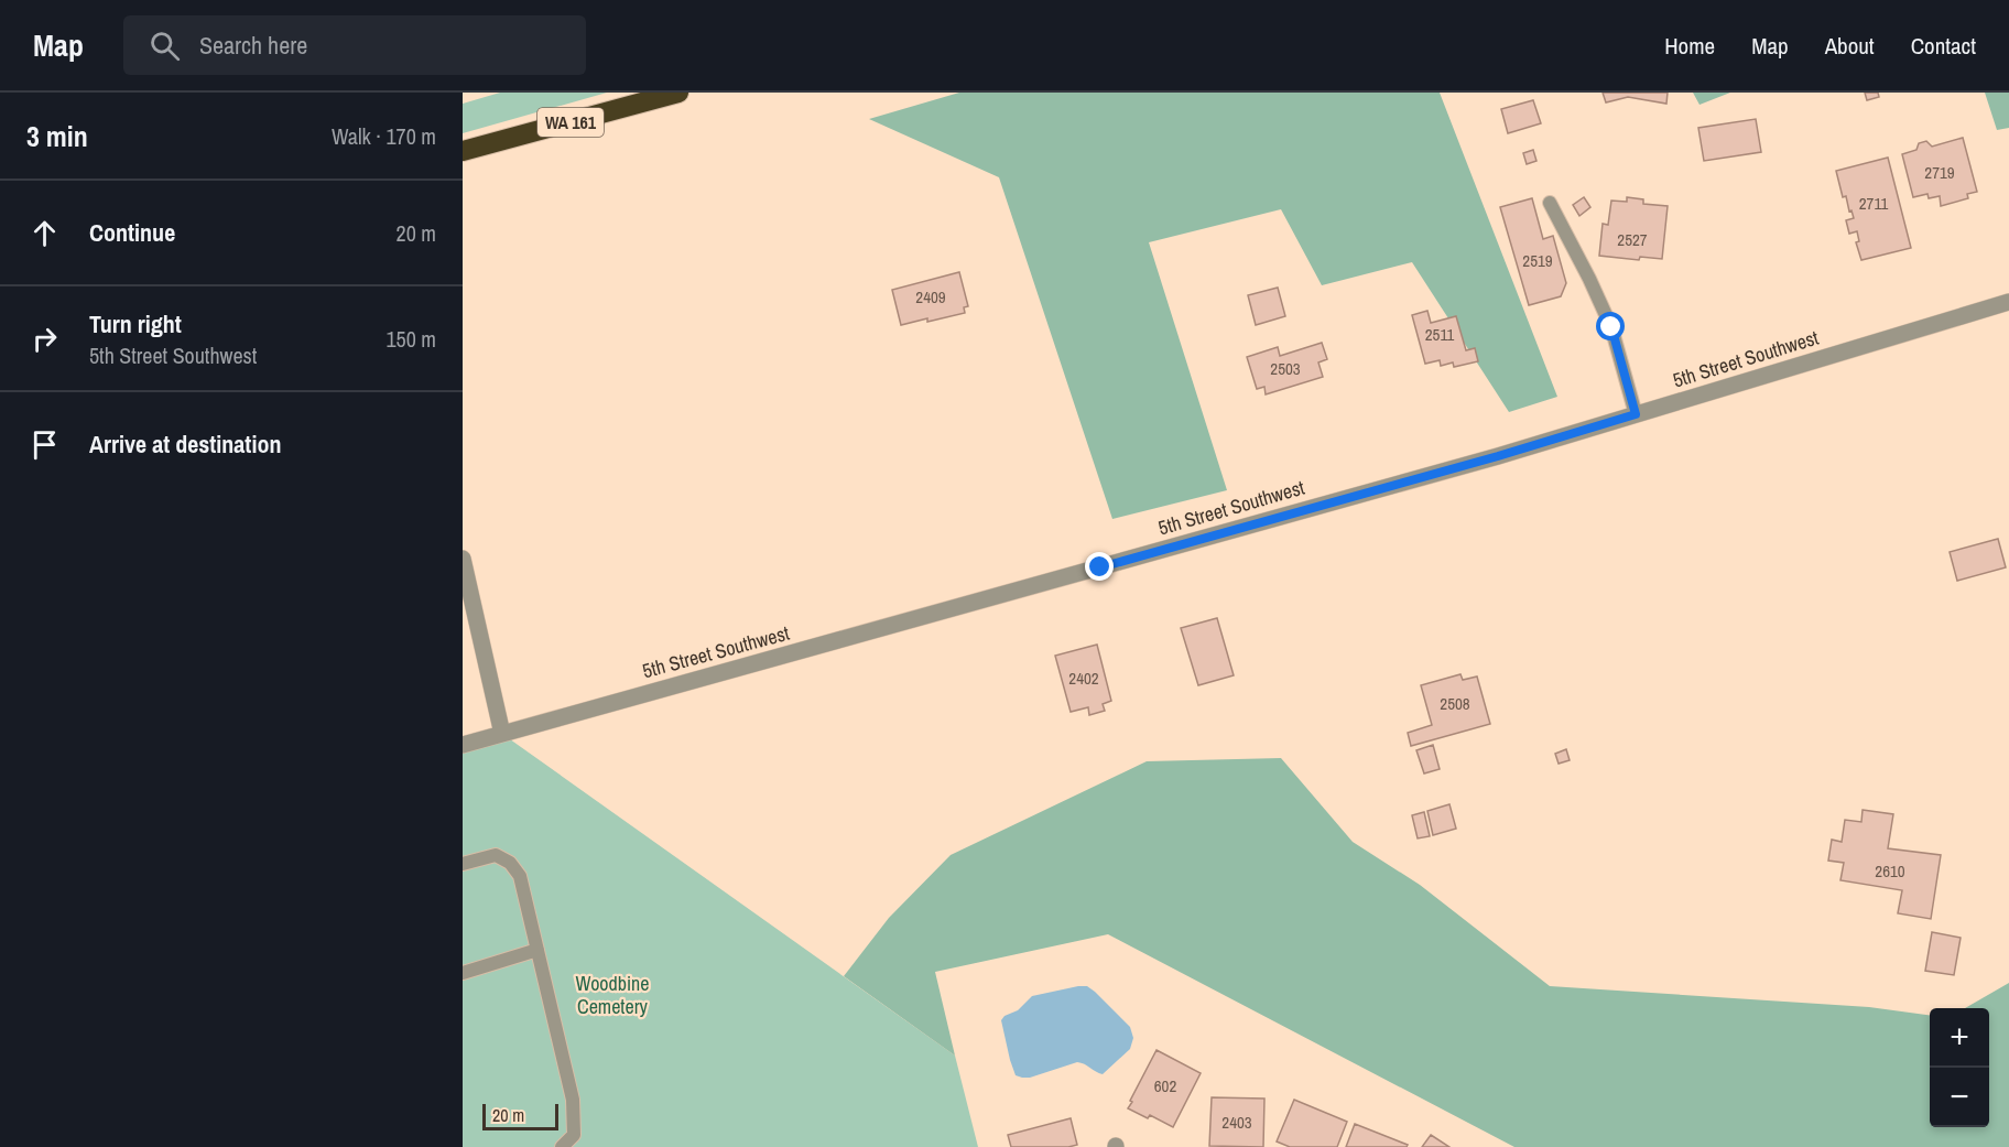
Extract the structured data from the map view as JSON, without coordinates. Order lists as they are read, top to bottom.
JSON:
{
  "streets": {
    "highway": ["WA 161"],
    "street": ["5th Street Southwest"]
  },
  "parks": ["Woodbine Cemetery"],
  "house_numbers": [
    "2719",
    "2711",
    "2527",
    "2519",
    "2409",
    "2511",
    "2503",
    "2402",
    "2508",
    "2610",
    "602",
    "2403"
  ],
  "scale_bar": "20 m",
  "page": {
    "header": "Map",
    "search": "Search here",
    "nav": [
      "Home",
      "Map",
      "About",
      "Contact"
    ],
    "heading": ["3 min", "Walk · 170 m"],
    "list": [
      ["Continue", "20 m"],
      ["Turn right", "5th Street Southwest", "150 m"],
      "Arrive at destination"
    ],
    "map_buttons": ["+", "−"],
    "scale": "20 m"
  }
}
